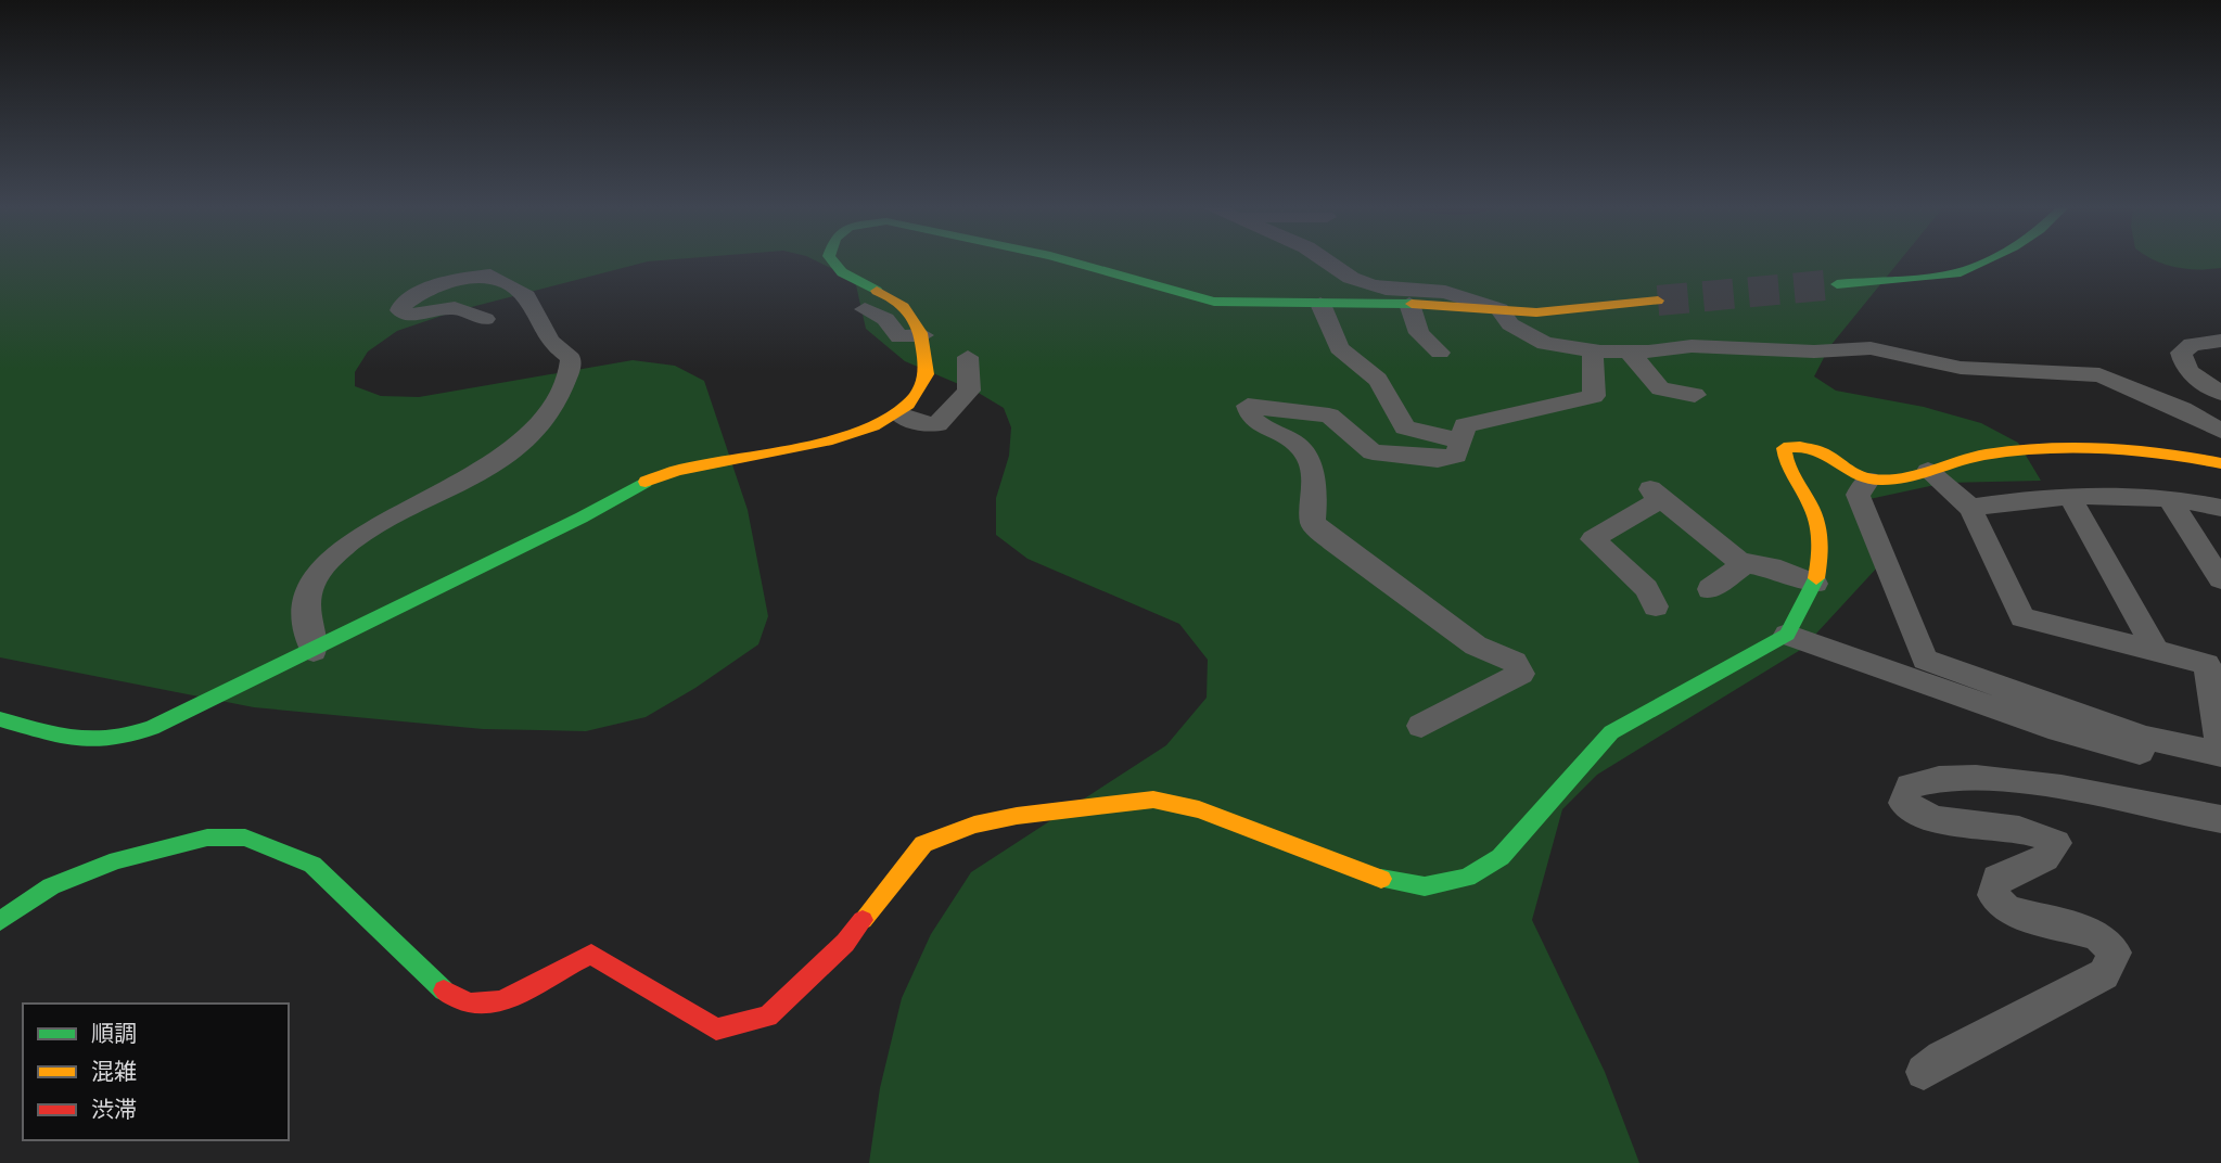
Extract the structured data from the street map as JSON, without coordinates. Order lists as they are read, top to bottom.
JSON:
{
  "legend": ["順調", "混雑", "渋滞"]
}
